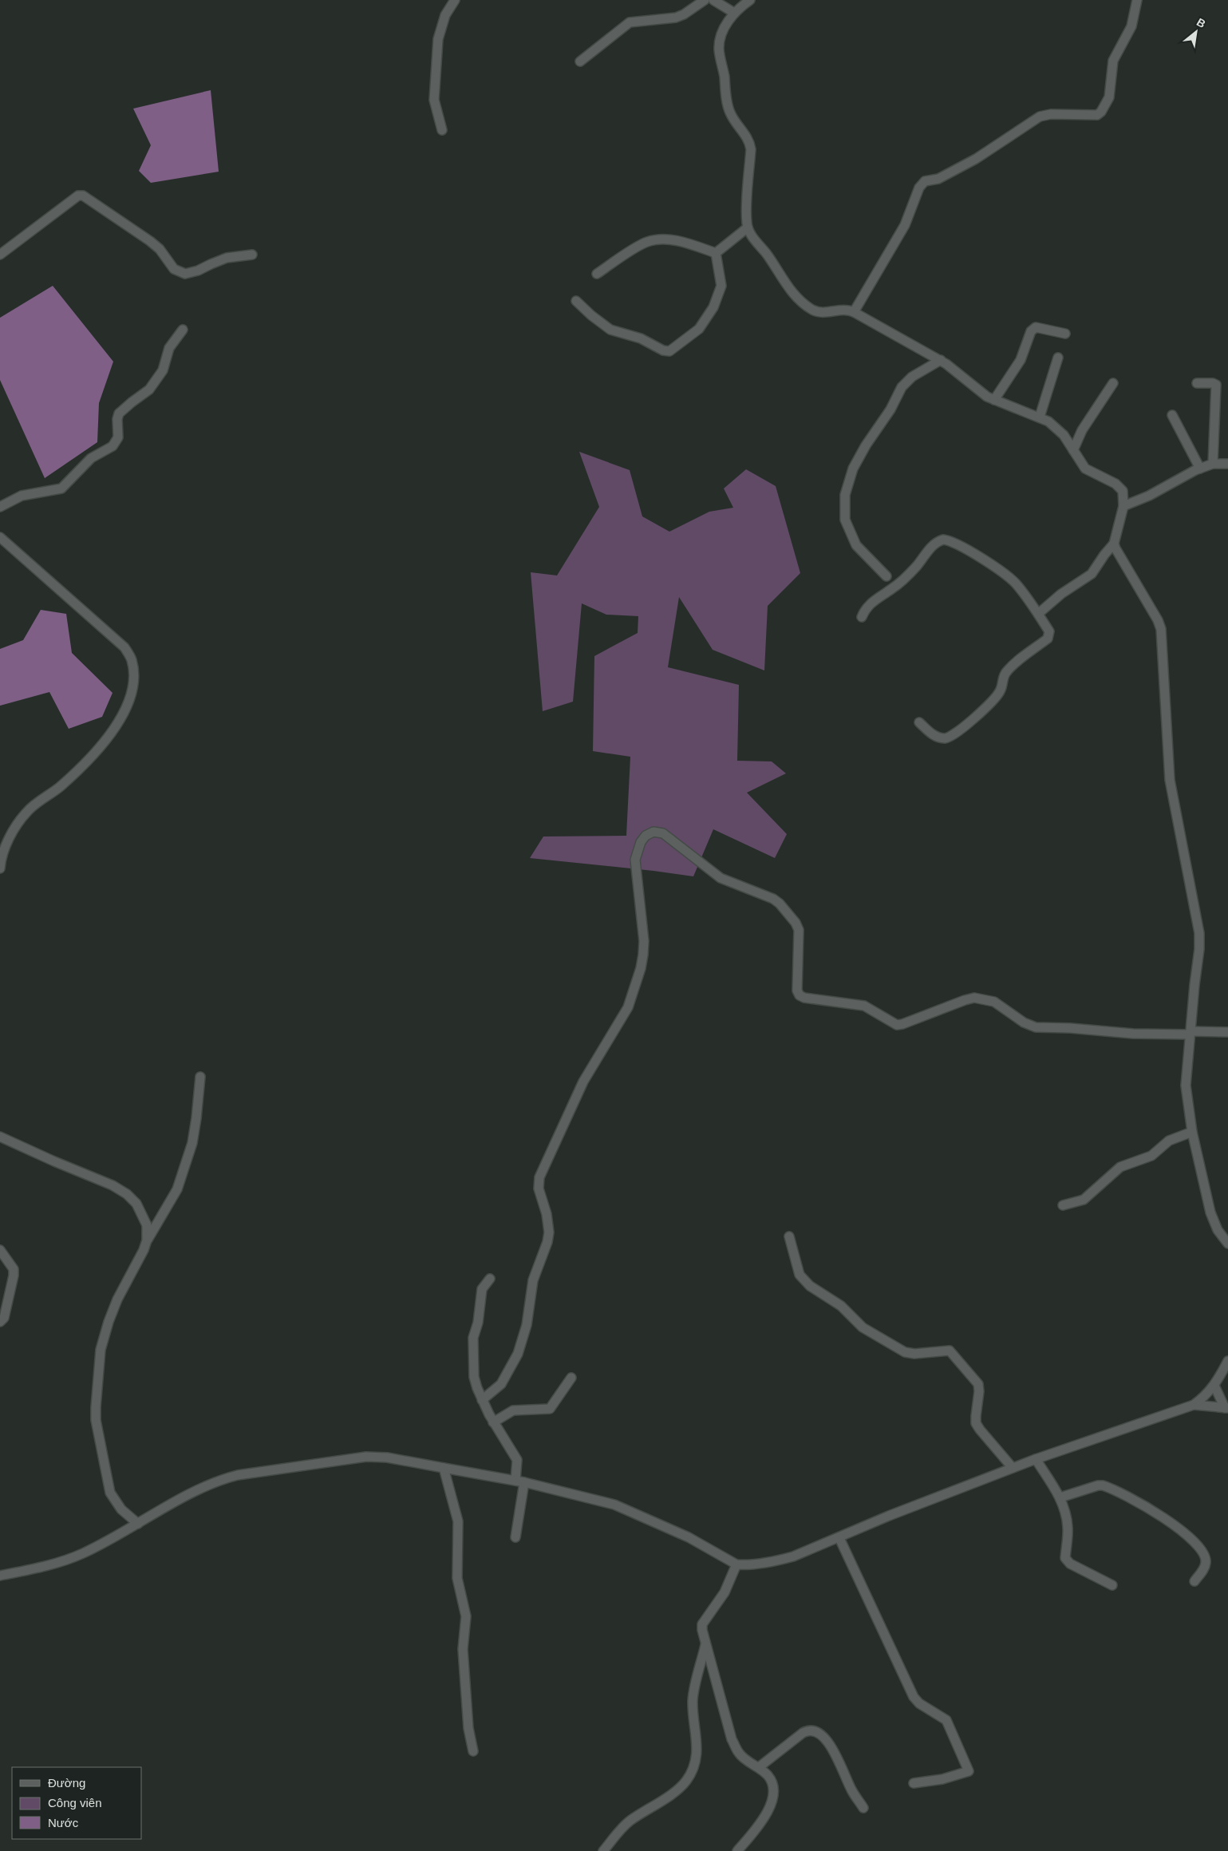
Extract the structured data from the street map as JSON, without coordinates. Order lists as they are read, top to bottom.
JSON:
{
  "legend": ["Đường", "Công viên", "Nước"],
  "north": "top right"
}
